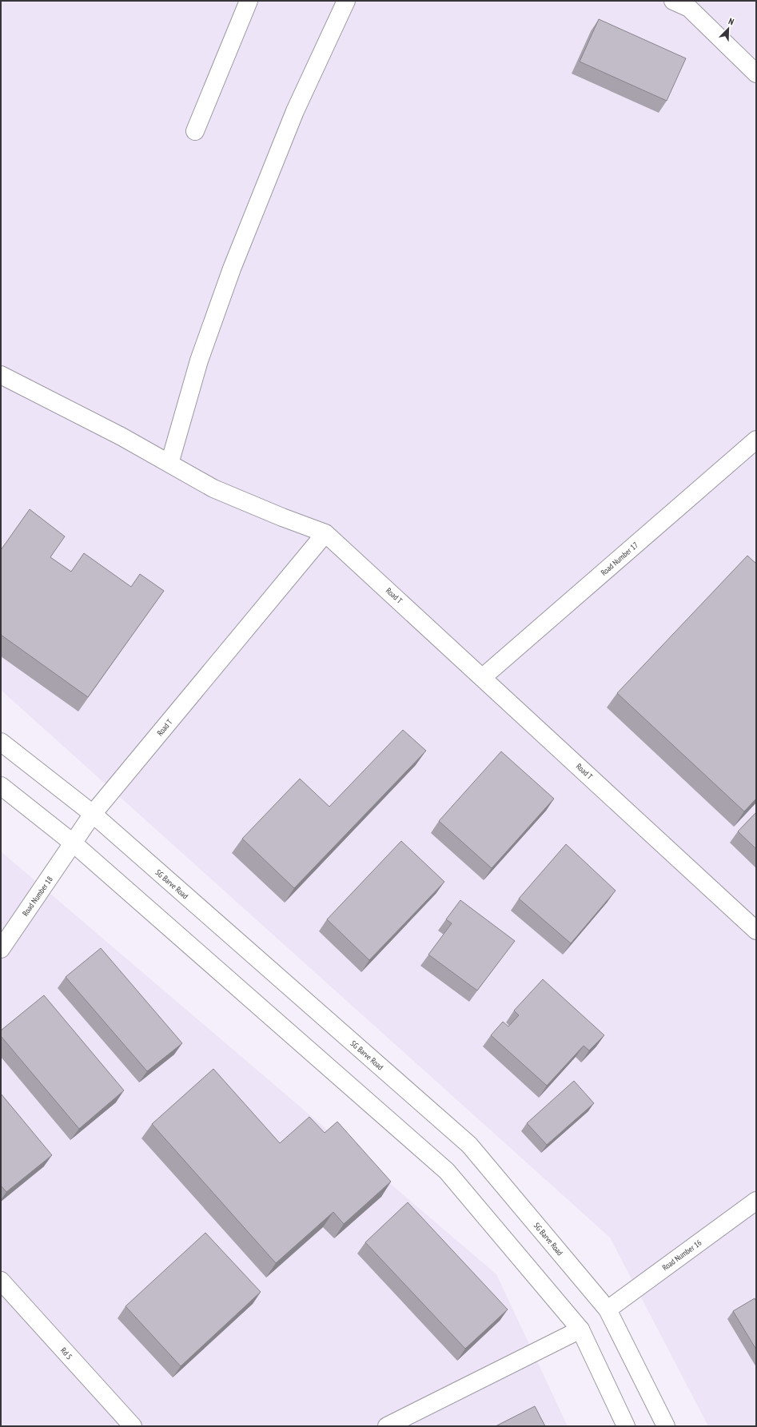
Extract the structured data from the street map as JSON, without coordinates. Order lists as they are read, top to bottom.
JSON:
{
  "streets": {
    "street": [
      "Road Number 17",
      "Road T",
      "SG Barve Road",
      "Road Number 18",
      "Road Number 16",
      "Rd S"
    ]
  },
  "crossings": [
    ["Road Number 17", "Road T"],
    ["Road T", "SG Barve Road"],
    ["Road T", "Road Number 18"],
    ["SG Barve Road", "Road Number 16"]
  ],
  "north": "top right"
}
